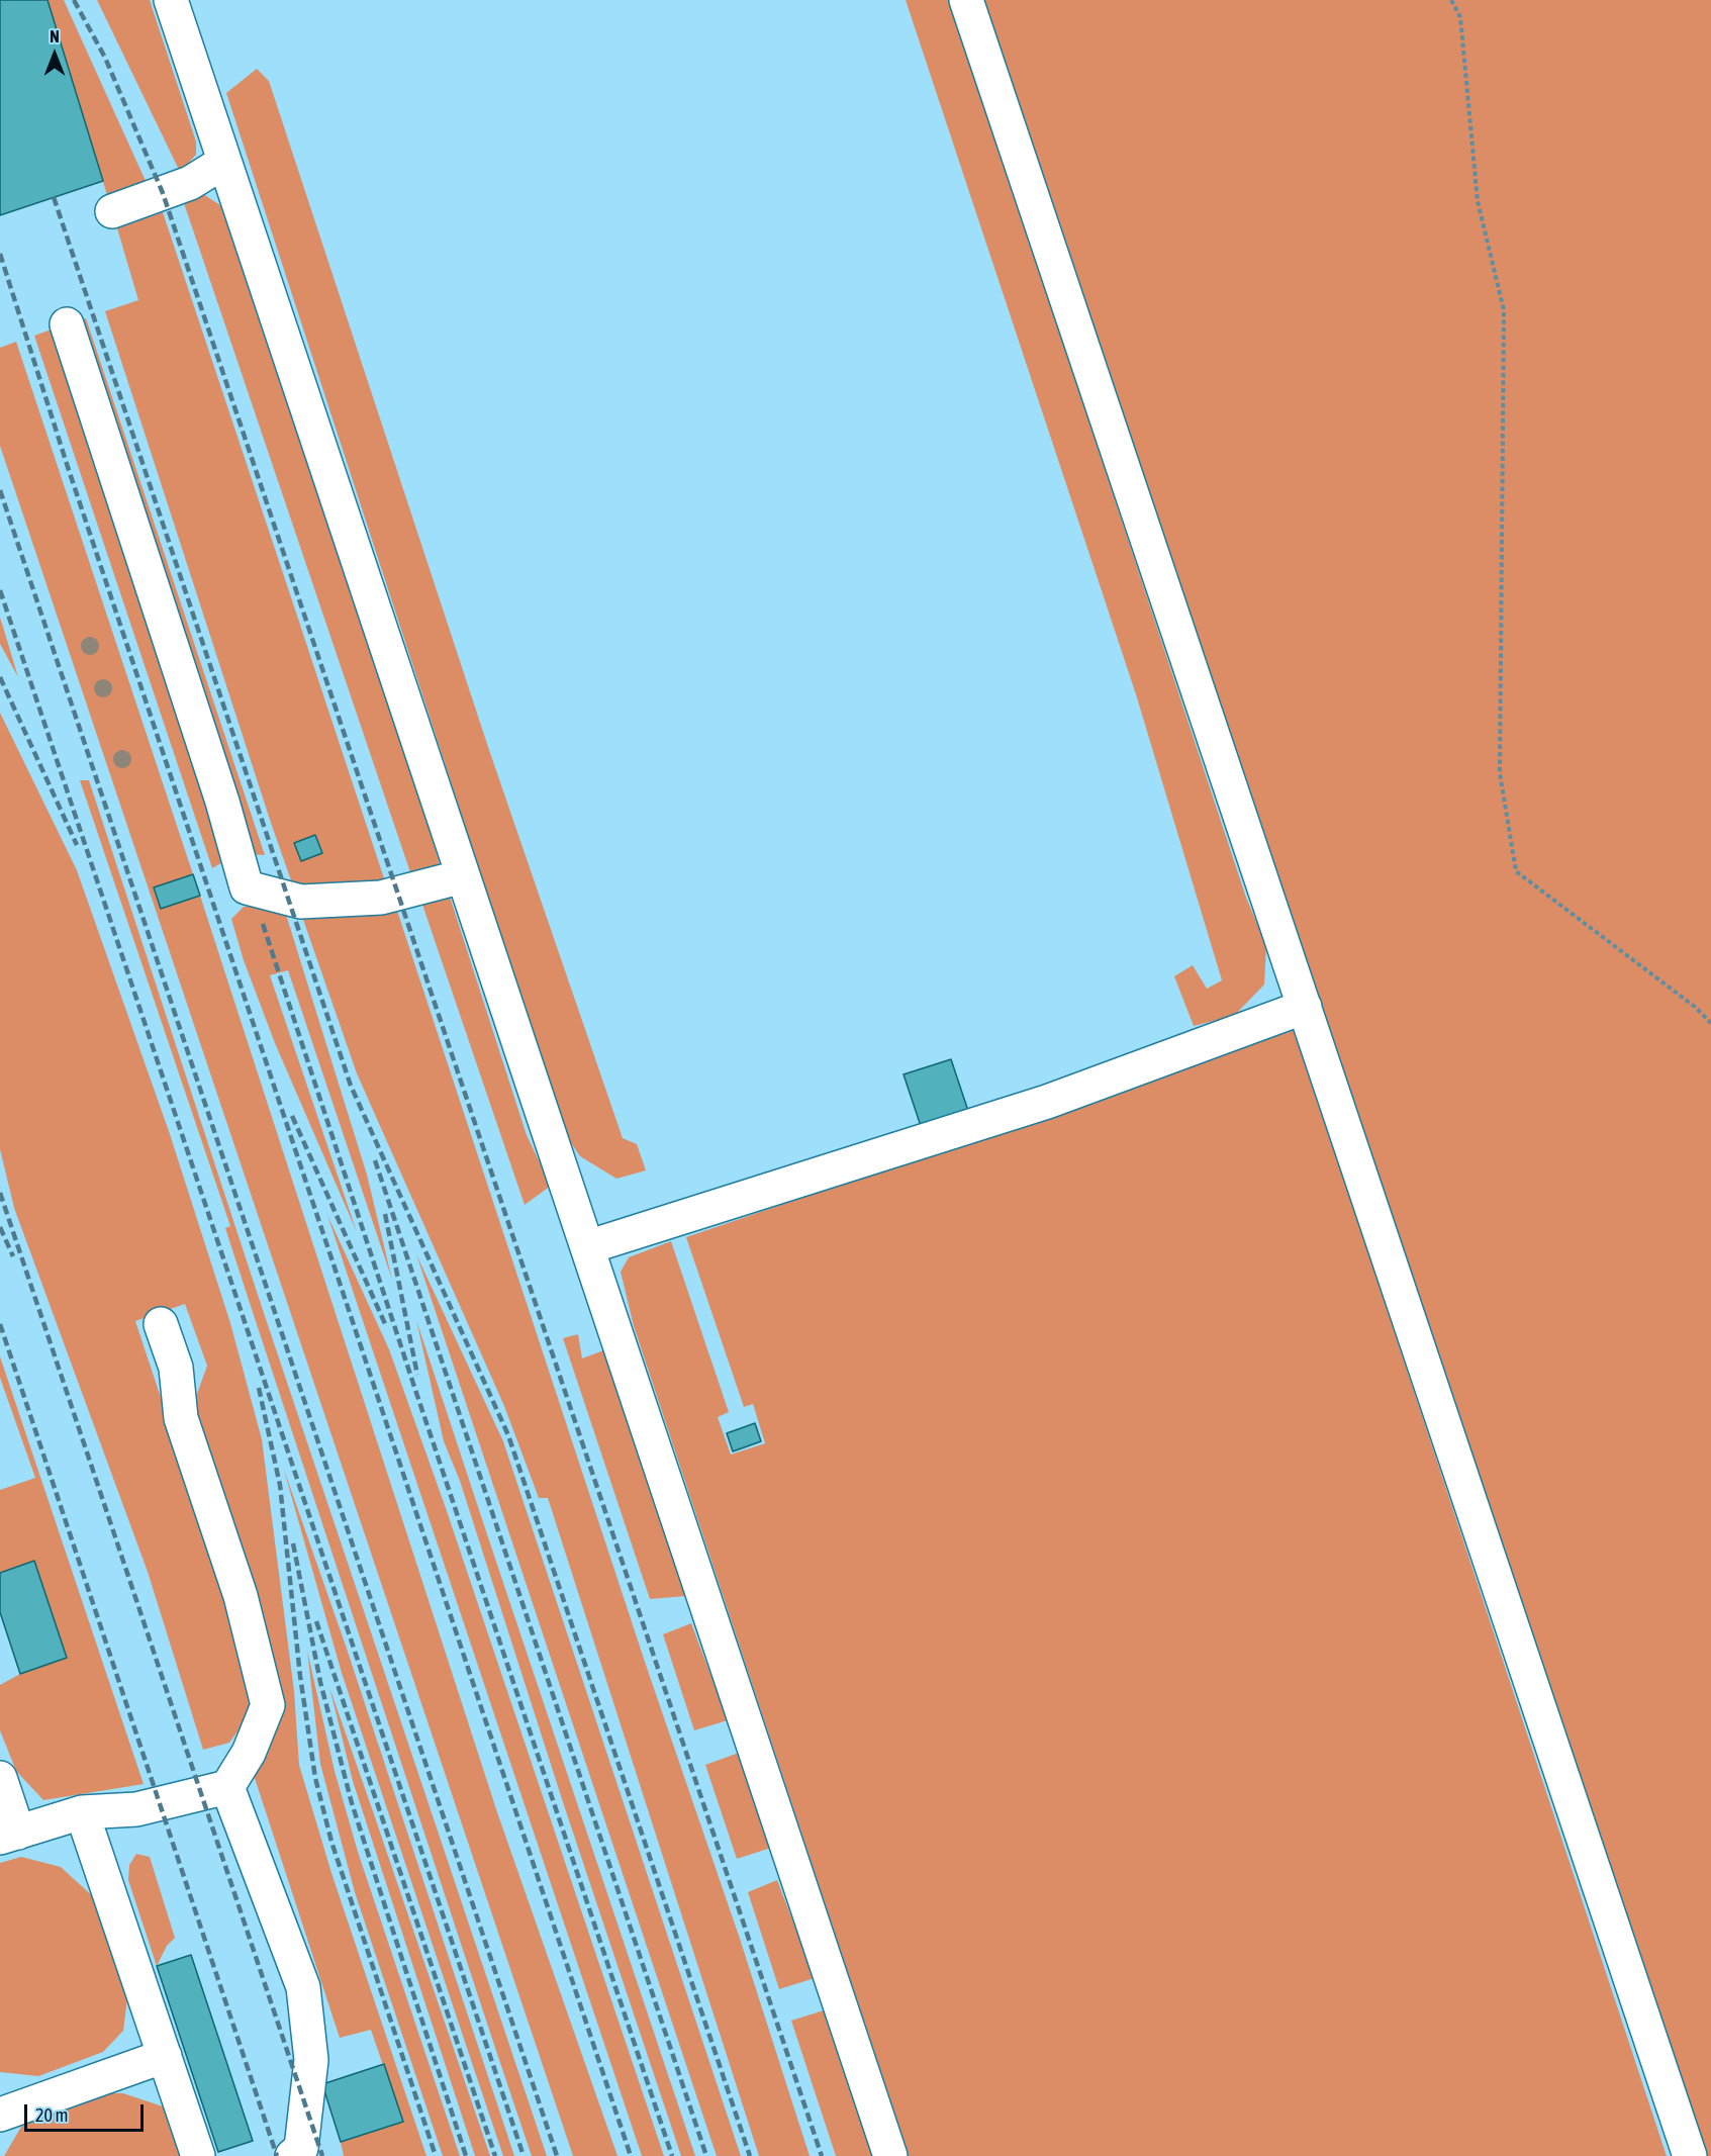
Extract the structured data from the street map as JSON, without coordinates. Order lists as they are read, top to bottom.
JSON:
{
  "scale_bar": "20 m",
  "north": "top"
}
